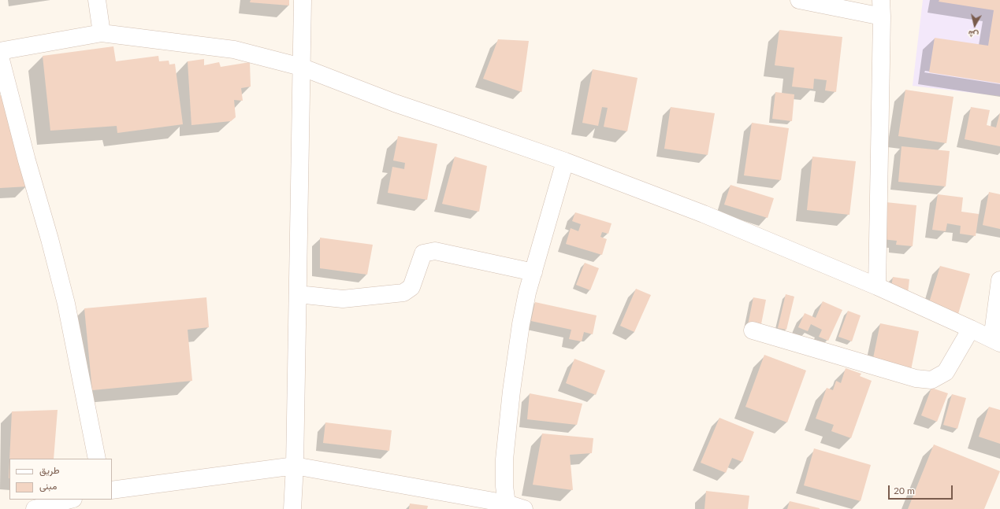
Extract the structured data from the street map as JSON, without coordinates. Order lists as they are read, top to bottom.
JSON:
{
  "legend": ["طريق", "مبنى"],
  "scale_bar": "20 m",
  "north": "bottom"
}
